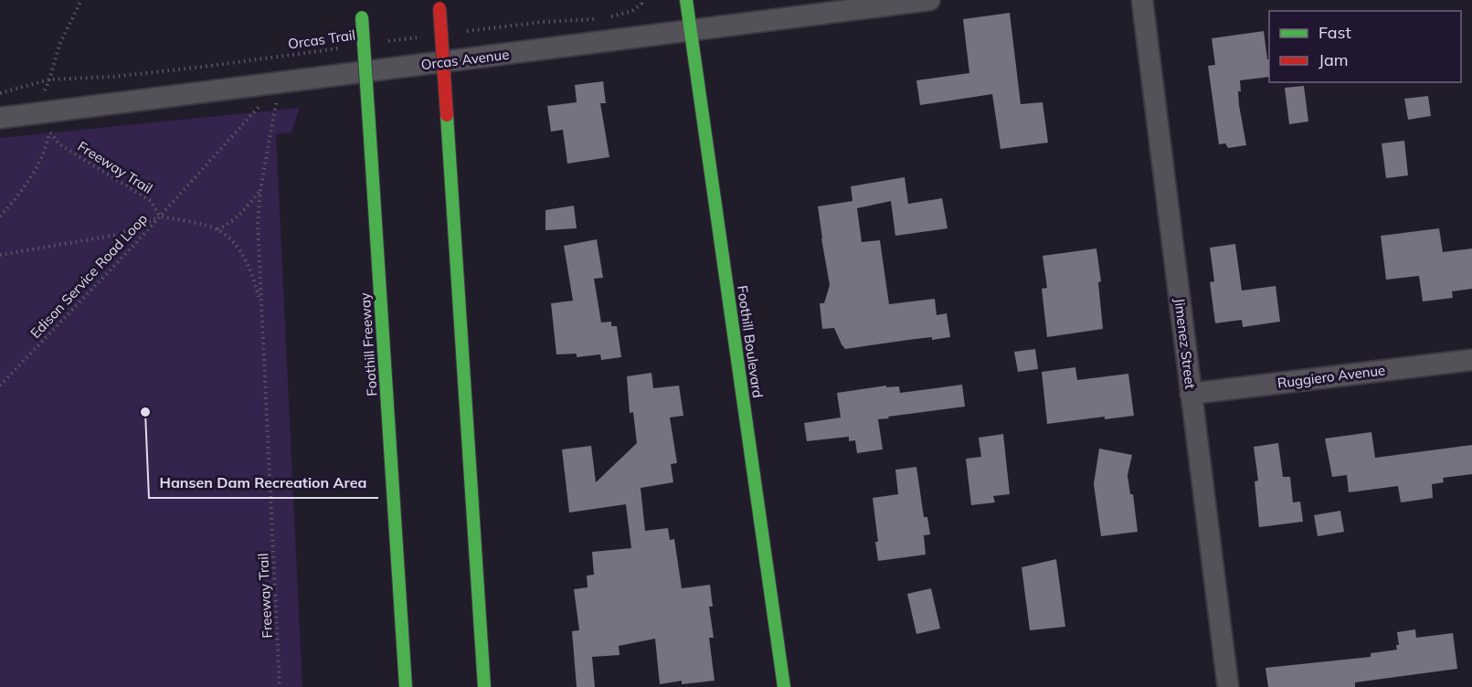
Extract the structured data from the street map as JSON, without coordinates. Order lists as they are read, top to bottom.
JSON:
{
  "streets": {
    "main road": ["Foothill Boulevard", "Foothill Freeway"],
    "street": ["Orcas Avenue", "Jimenez Street", "Ruggiero Avenue"],
    "path": ["Orcas Trail", "Freeway Trail", "Edison Service Road Loop"]
  },
  "crossings": [
    ["Orcas Avenue", "Freeway Trail"],
    ["Orcas Avenue", "Edison Service Road Loop"],
    ["Orcas Avenue", "Foothill Boulevard"],
    ["Freeway Trail", "Edison Service Road Loop"],
    ["Jimenez Street", "Ruggiero Avenue"]
  ],
  "places": ["Hansen Dam Recreation Area"],
  "legend": ["Fast", "Jam"]
}
